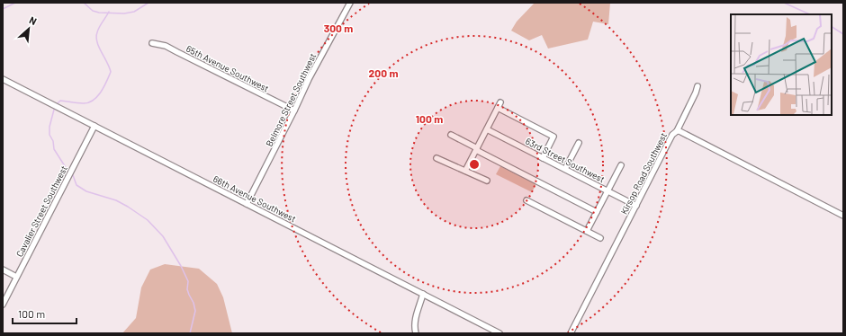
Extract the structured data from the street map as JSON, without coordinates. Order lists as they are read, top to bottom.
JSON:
{
  "streets": {
    "street": [
      "65th Avenue Southwest",
      "Belmore Street Southwest",
      "63rd Street Southwest",
      "Kirsop Road Southwest",
      "66th Avenue Southwest",
      "Cavalier Street Southwest"
    ]
  },
  "crossings": [
    ["65th Avenue Southwest", "Belmore Street Southwest"],
    ["Belmore Street Southwest", "66th Avenue Southwest"],
    ["63rd Street Southwest", "Kirsop Road Southwest"],
    ["66th Avenue Southwest", "Cavalier Street Southwest"]
  ],
  "scale_bar": "100 m",
  "north": "top right",
  "rings": ["300 m", "200 m", "100 m"]
}
